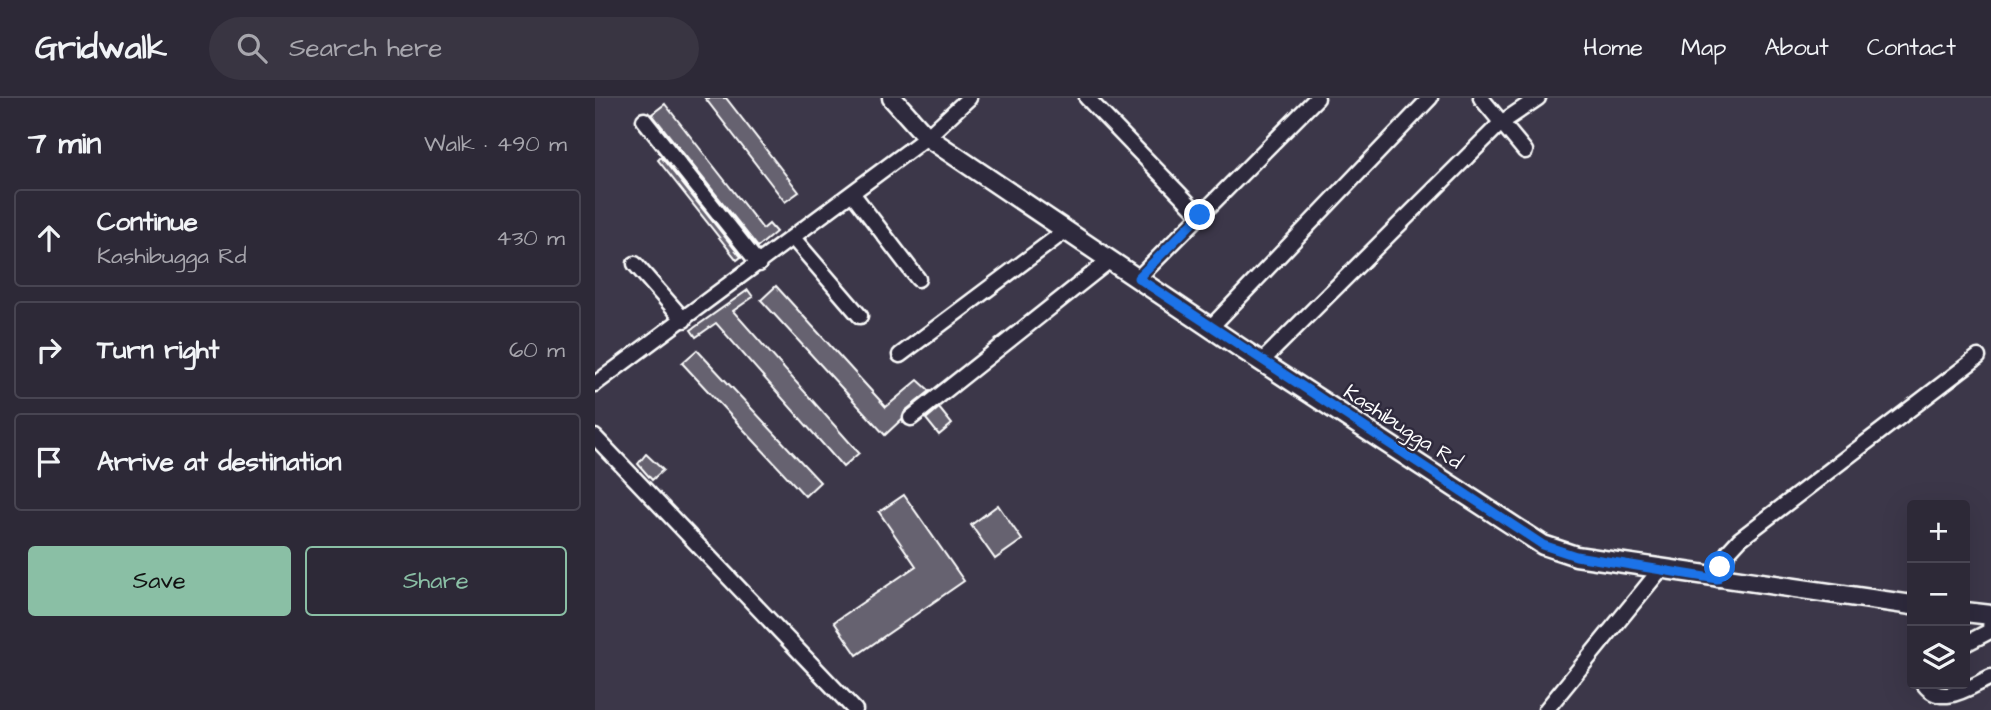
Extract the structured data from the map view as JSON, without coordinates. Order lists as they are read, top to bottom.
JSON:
{
  "streets": {
    "main road": ["Kashibugga Rd"]
  },
  "page": {
    "header": "Gridwalk",
    "search": "Search here",
    "nav": [
      "Home",
      "Map",
      "About",
      "Contact"
    ],
    "heading": ["7 min", "Walk · 490 m"],
    "list": [
      ["Continue", "Kashibugga Rd", "430 m"],
      ["Turn right", "60 m"],
      "Arrive at destination"
    ],
    "map_buttons": ["+", "−"],
    "buttons": ["Save", "Share"]
  }
}
